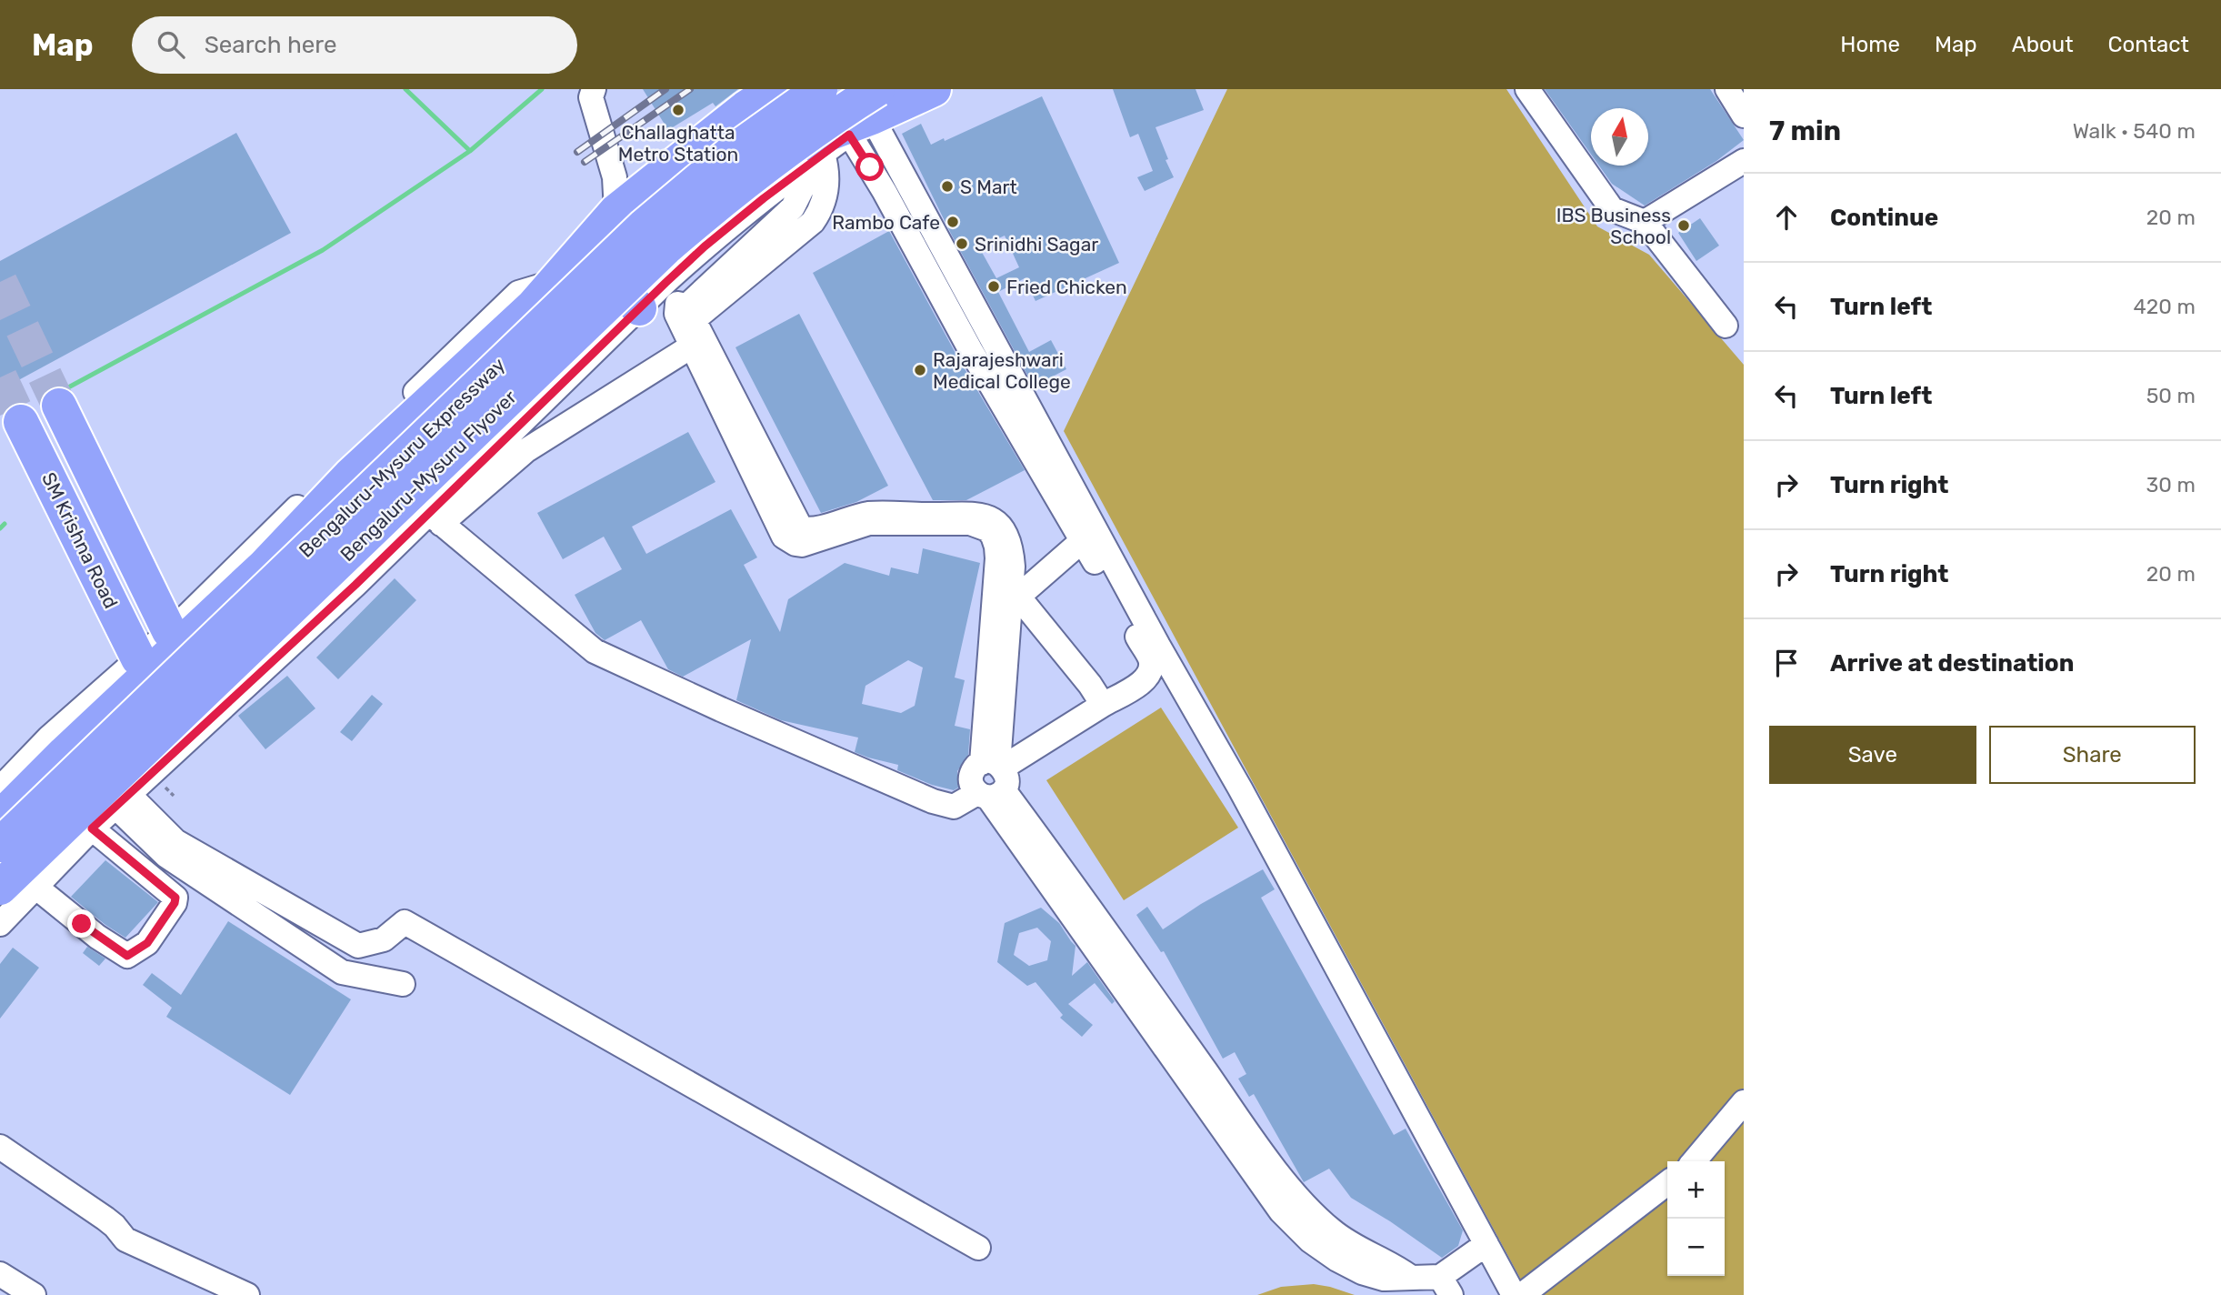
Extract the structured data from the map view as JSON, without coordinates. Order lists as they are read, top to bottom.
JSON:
{
  "streets": {
    "highway": ["Bengaluru-Mysuru Expressway", "Bengaluru-Mysuru Flyover", "SM Krishna Road"]
  },
  "crossings": [
    ["Bengaluru-Mysuru Expressway", "SM Krishna Road"]
  ],
  "places": [
    "Challaghatta Metro Station",
    "S Mart",
    "Rambo Cafe",
    "IBS Business School",
    "Srinidhi Sagar",
    "Fried Chicken",
    "Rajarajeshwari Medical College"
  ],
  "north": "top",
  "page": {
    "header": "Map",
    "search": "Search here",
    "nav": [
      "Home",
      "Map",
      "About",
      "Contact"
    ],
    "heading": ["7 min", "Walk · 540 m"],
    "list": [
      ["Continue", "20 m"],
      ["Turn left", "420 m"],
      ["Turn left", "50 m"],
      ["Turn right", "30 m"],
      ["Turn right", "20 m"],
      "Arrive at destination"
    ],
    "buttons": ["Save", "Share"],
    "map_buttons": ["+", "−"]
  }
}
